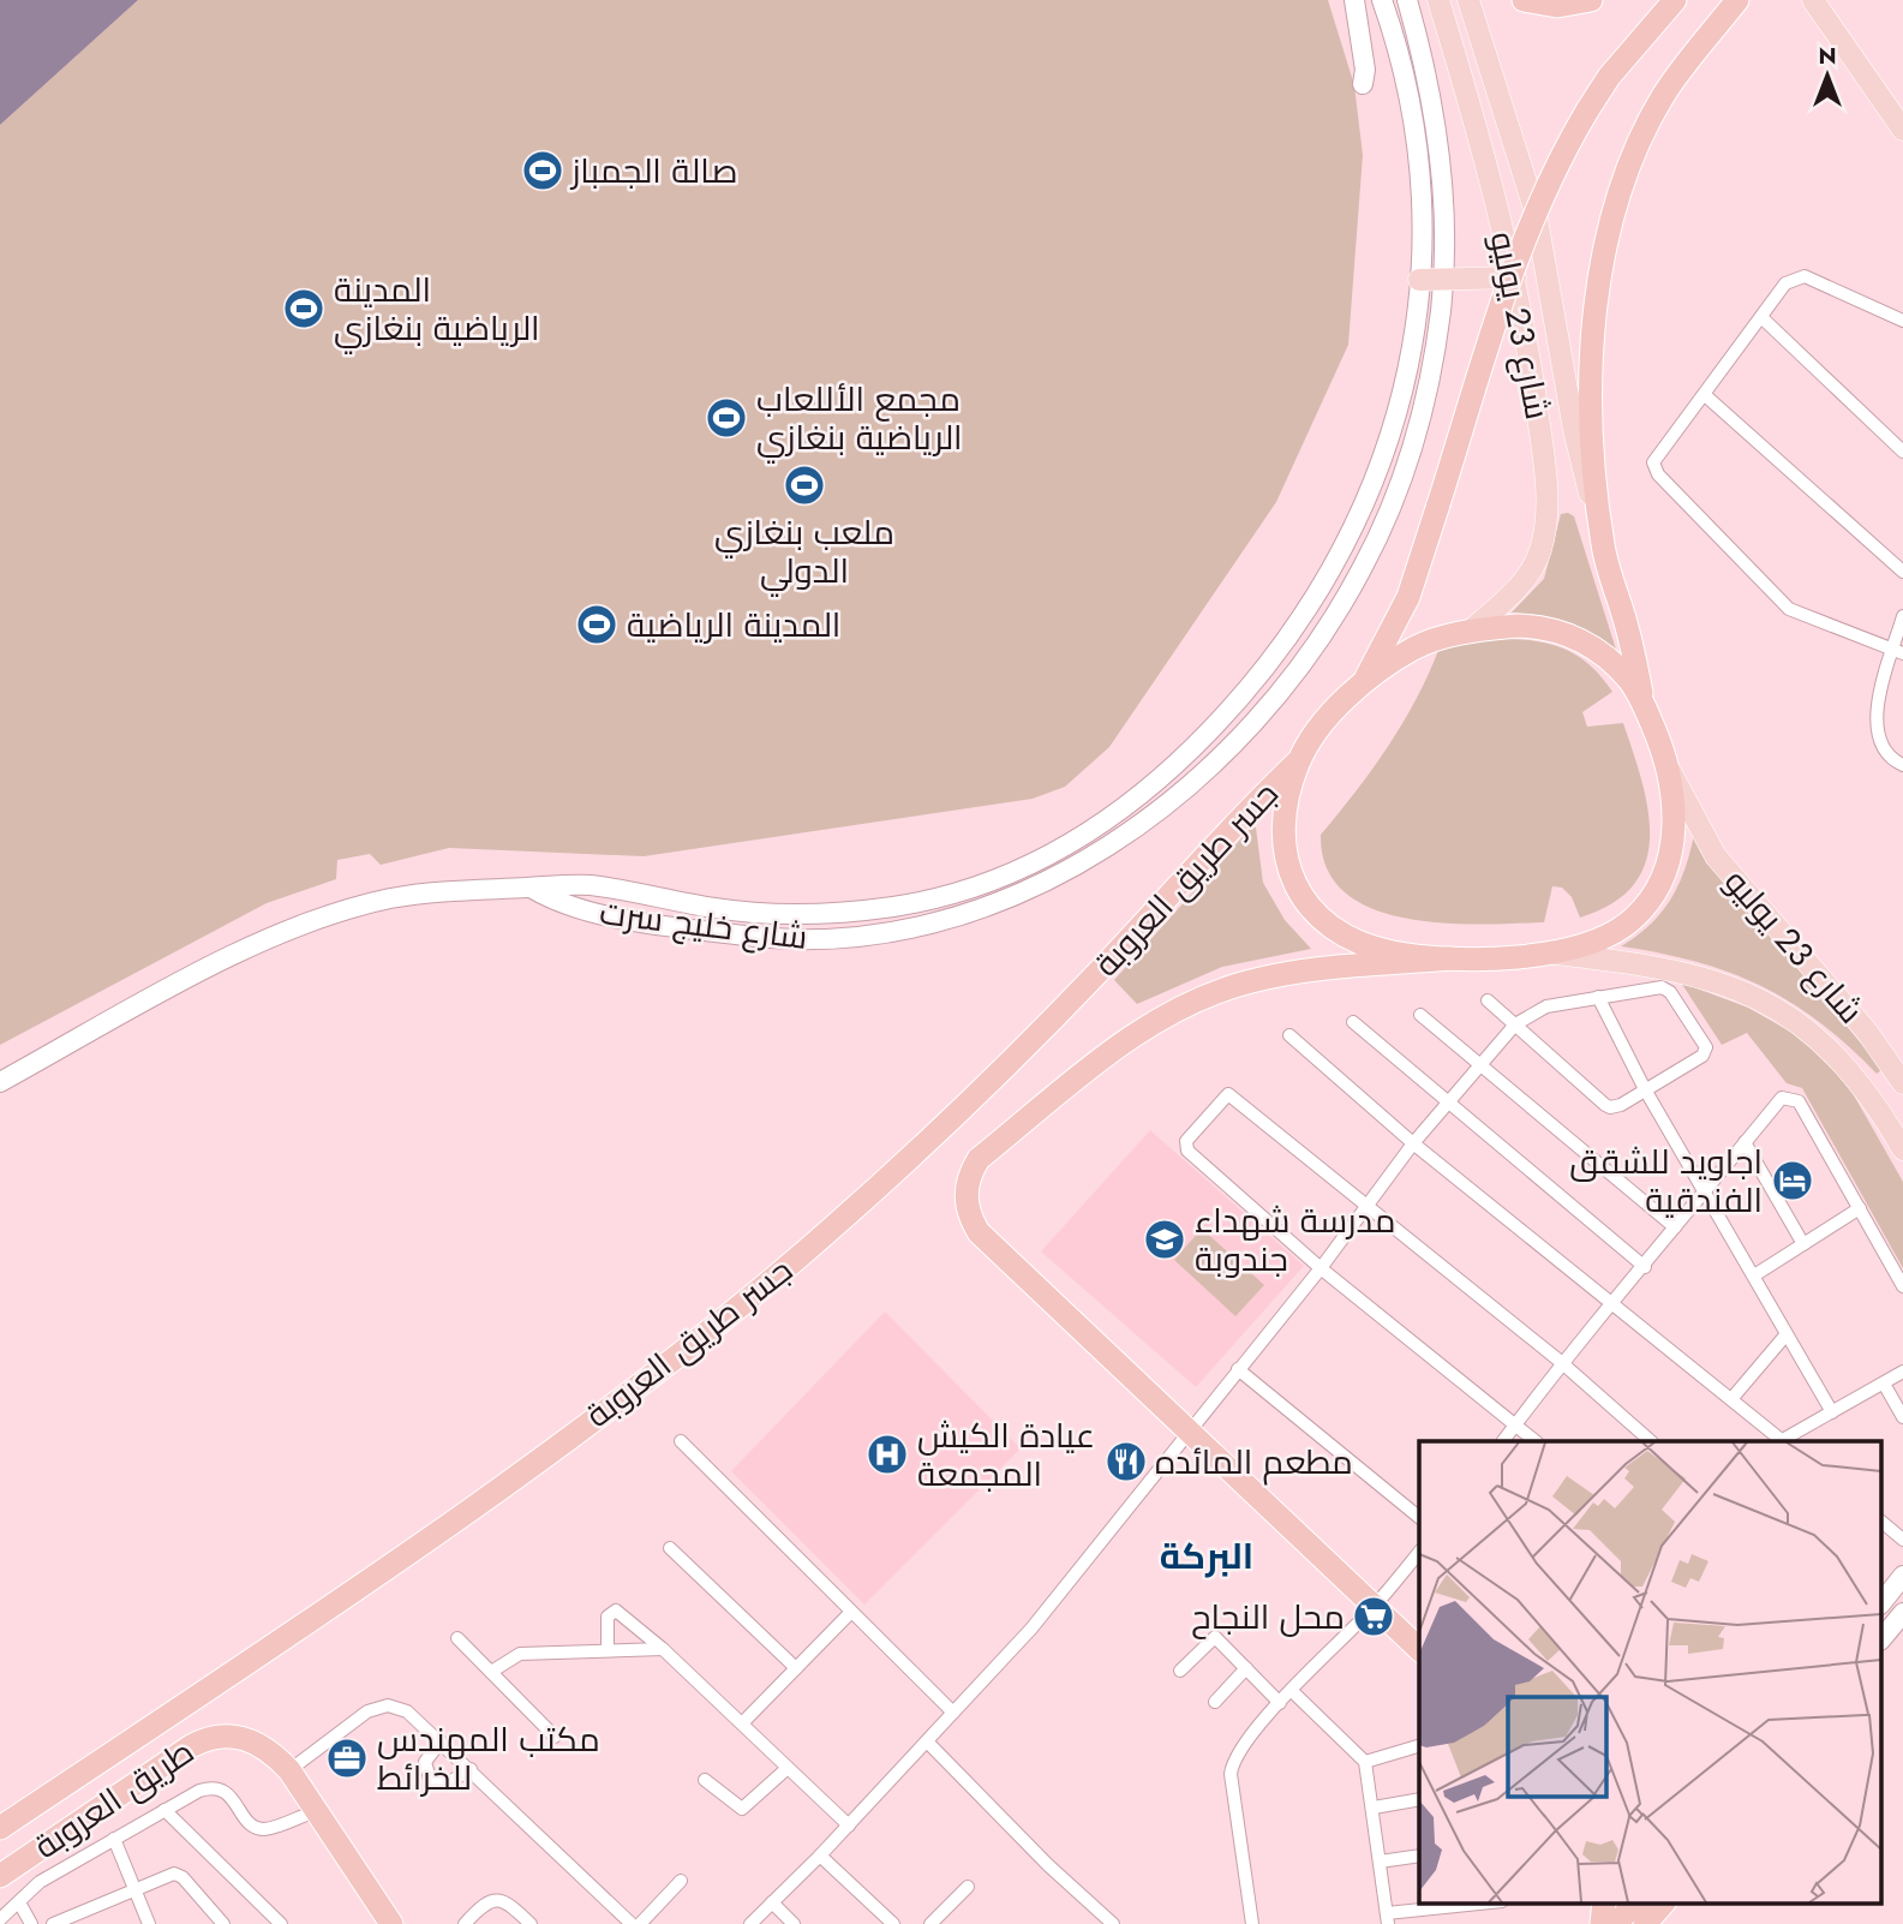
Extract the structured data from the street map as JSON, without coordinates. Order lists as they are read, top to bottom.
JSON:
{
  "streets": {
    "highway": ["جسر طريق العروبة", "طريق العروبة"],
    "main road": ["شارع 23 يوليو", "شارع خليج سرت"]
  },
  "districts": ["البركة"],
  "places": {
    "sports": [
      "صالة الجمباز",
      "المدينة الرياضية بنغازي",
      "مجمع الأللعاب الرياضية بنغازي",
      "ملعب بنغازي الدولي",
      "المدينة الرياضية"
    ],
    "hotel": ["اجاويد للشقق الفندقية"],
    "school or university": ["مدرسة شهداء جندوبة"],
    "hospital": ["عيادة الكيش المجمعة"],
    "restaurant": ["مطعم المائده"],
    "supermarket": ["محل النجاح"],
    "office": ["مكتب المهندس للخرائط"]
  },
  "north": "top"
}
